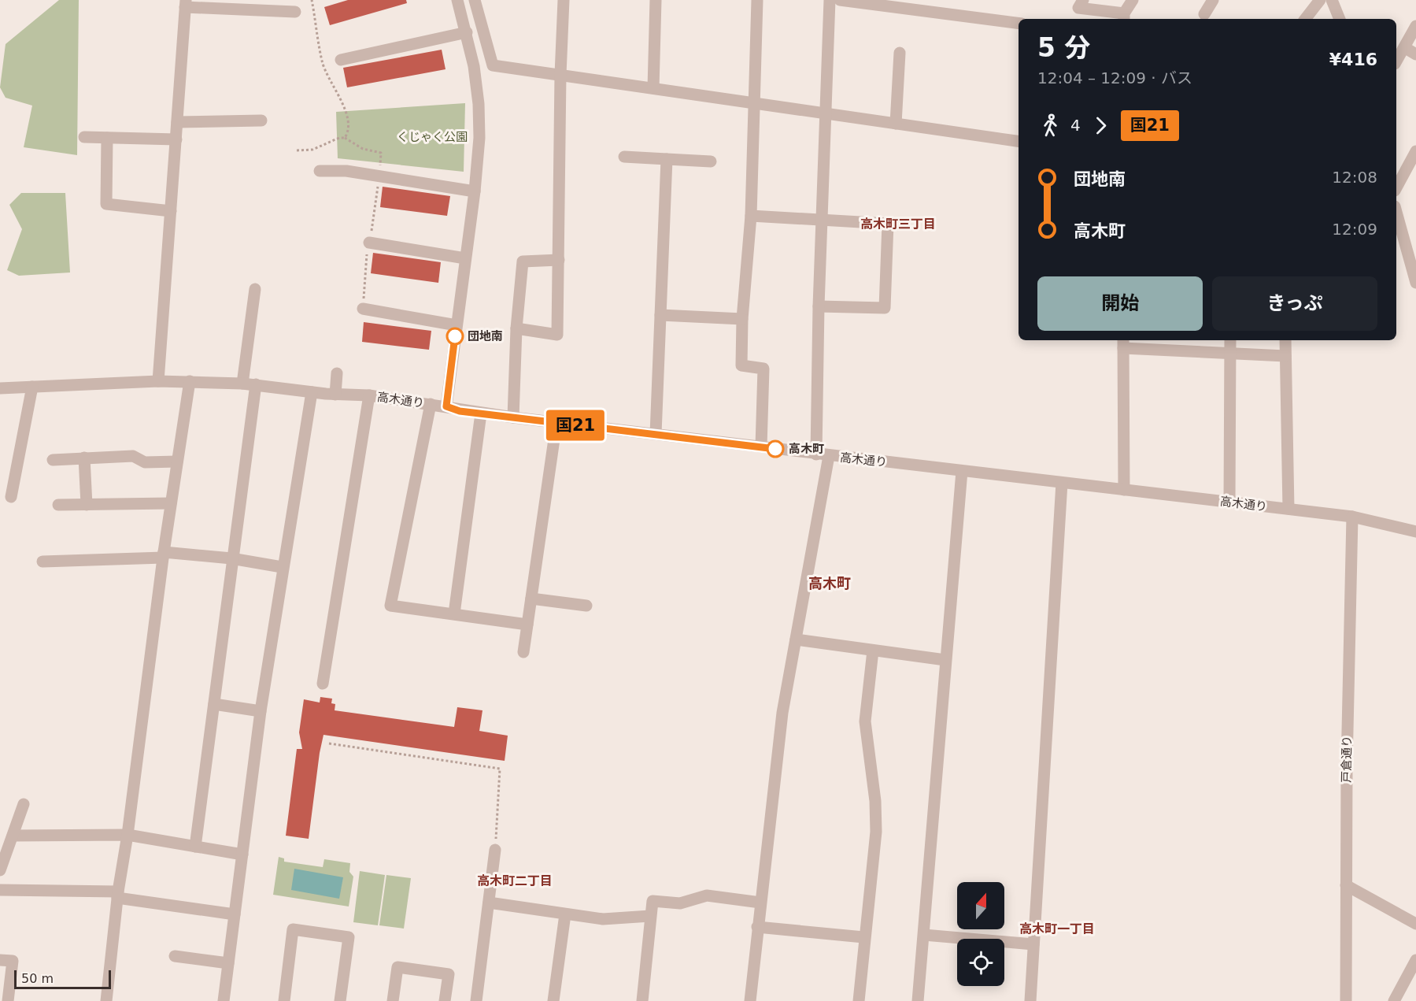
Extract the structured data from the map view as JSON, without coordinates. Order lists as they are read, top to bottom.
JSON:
{
  "streets": {
    "street": ["高木通り", "戸倉通り"]
  },
  "crossings": [
    ["高木通り", "戸倉通り"]
  ],
  "districts": [
    "高木町三丁目",
    "高木町",
    "高木町二丁目",
    "高木町一丁目"
  ],
  "parks": ["くじゃく公園"],
  "places": ["団地南", "高木町"],
  "lines": ["bus line 国21"],
  "scale_bar": "50 m",
  "north": "top",
  "page": {
    "on_map": "国21",
    "heading": ["5 分", "12:04 – 12:09 · バス", "¥416"],
    "legs": ["4", "国21"],
    "list": [
      {
        "name": "団地南",
        "value": "12:08"
      },
      {
        "name": "高木町",
        "value": "12:09"
      }
    ],
    "buttons": ["開始", "きっぷ"],
    "scale": "50 m"
  }
}
